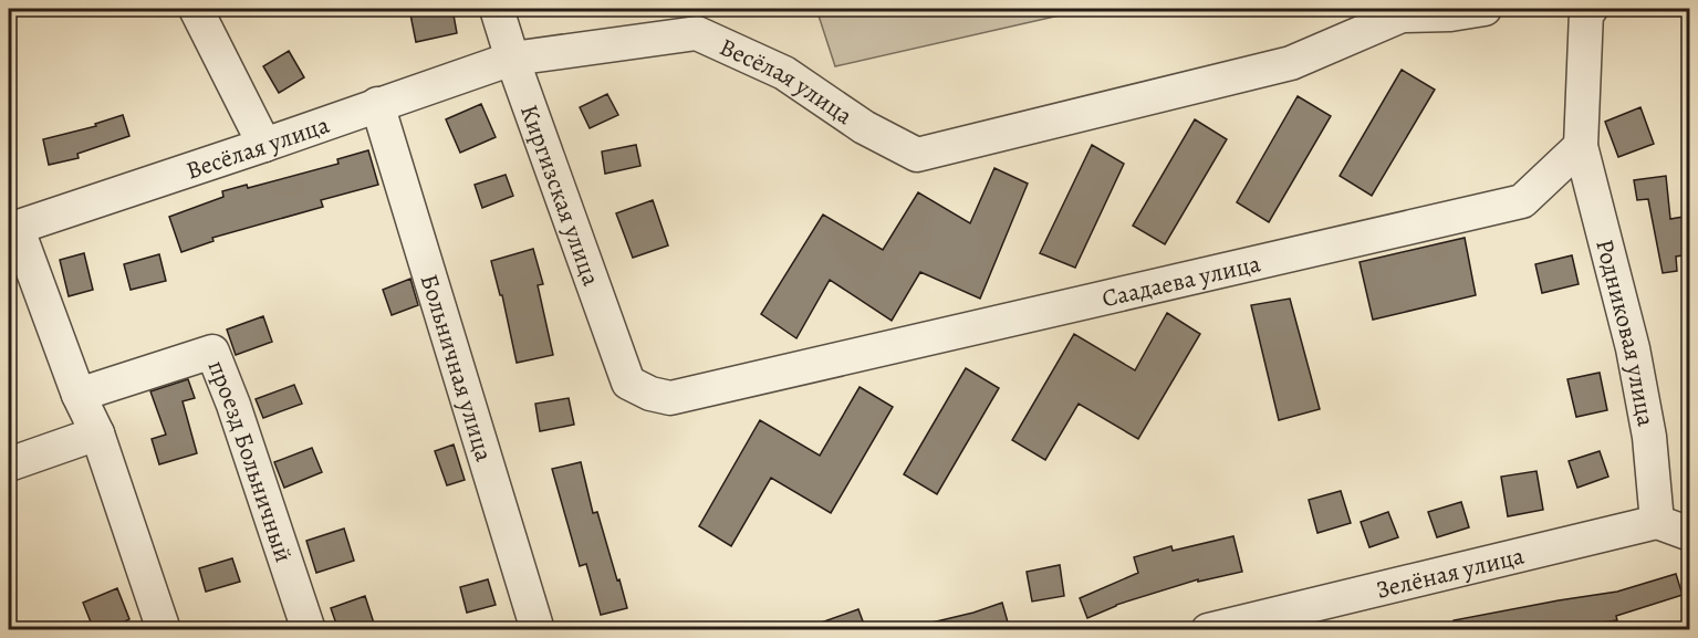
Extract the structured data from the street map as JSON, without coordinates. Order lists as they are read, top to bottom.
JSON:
{
  "streets": {
    "street": [
      "Весёлая улица",
      "Киргизская улица",
      "Саадаева улица",
      "Родниковая улица",
      "Больничная улица",
      "проезд Больничный",
      "Зелёная улица"
    ]
  },
  "crossings": [
    ["Весёлая улица", "Киргизская улица"],
    ["Весёлая улица", "Больничная улица"],
    ["Киргизская улица", "Саадаева улица"],
    ["Саадаева улица", "Родниковая улица"],
    ["Родниковая улица", "Зелёная улица"]
  ]
}
